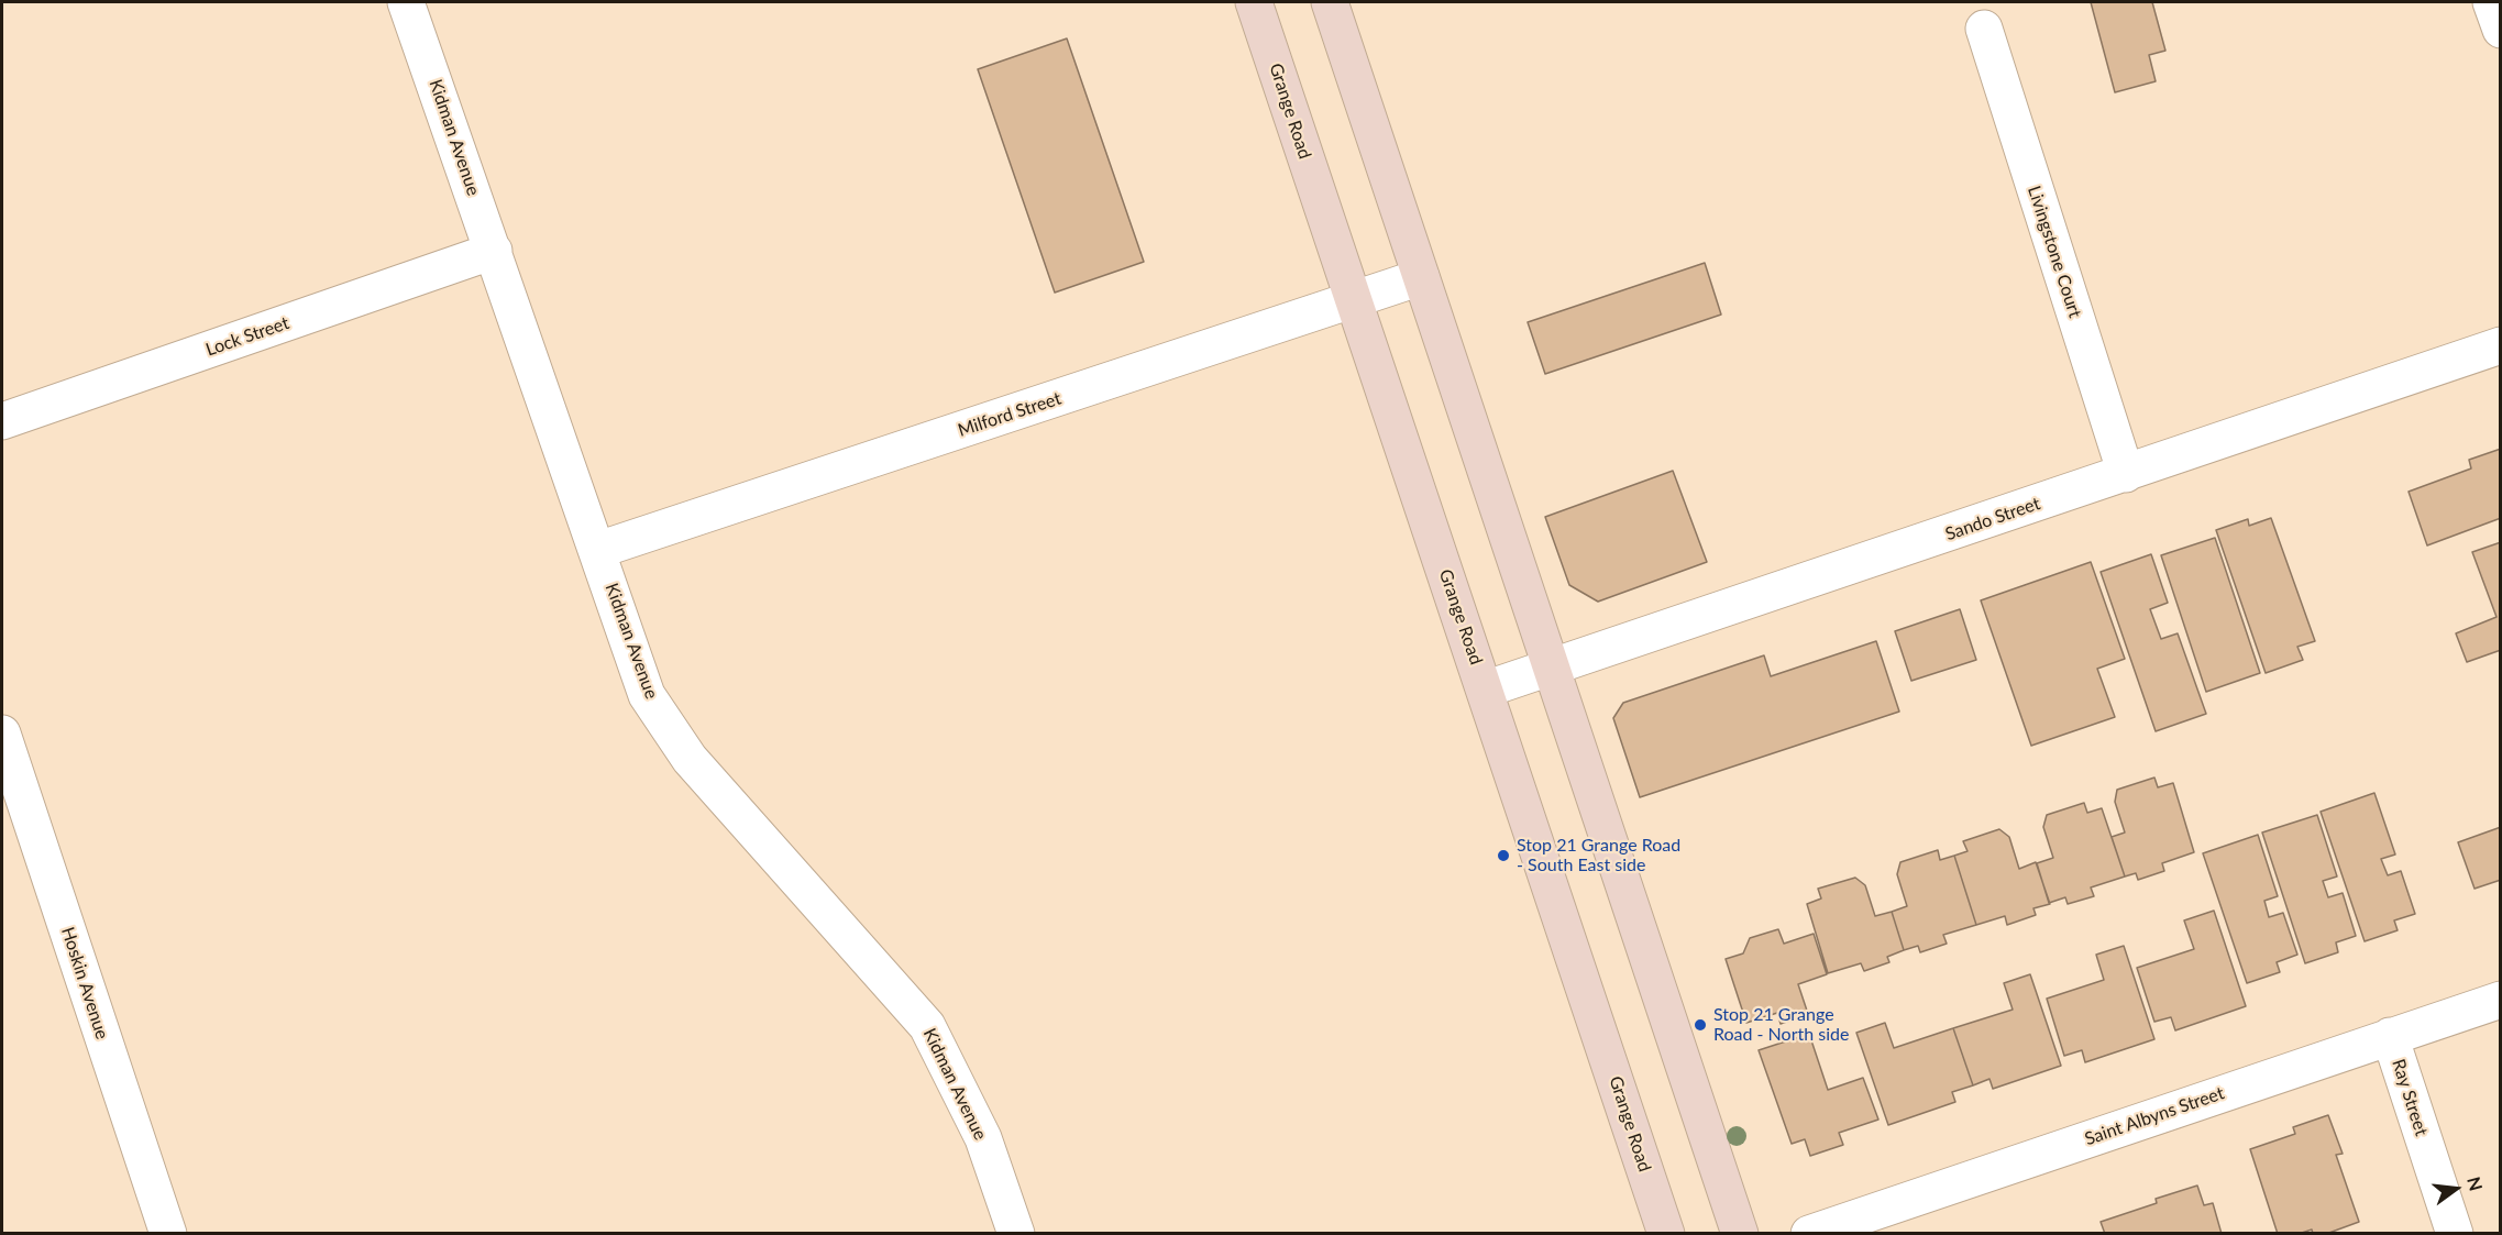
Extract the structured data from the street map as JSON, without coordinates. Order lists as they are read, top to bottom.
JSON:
{
  "streets": {
    "main road": ["Grange Road"],
    "street": [
      "Kidman Avenue",
      "Livingstone Court",
      "Lock Street",
      "Milford Street",
      "Sando Street",
      "Hoskin Avenue",
      "Ray Street",
      "Saint Albyns Street"
    ]
  },
  "crossings": [
    ["Grange Road", "Milford Street"],
    ["Grange Road", "Sando Street"],
    ["Kidman Avenue", "Lock Street"],
    ["Kidman Avenue", "Milford Street"],
    ["Livingstone Court", "Sando Street"],
    ["Ray Street", "Saint Albyns Street"]
  ],
  "places": ["Stop 21 Grange Road - South East side", "Stop 21 Grange Road - North side"],
  "north": "right"
}
